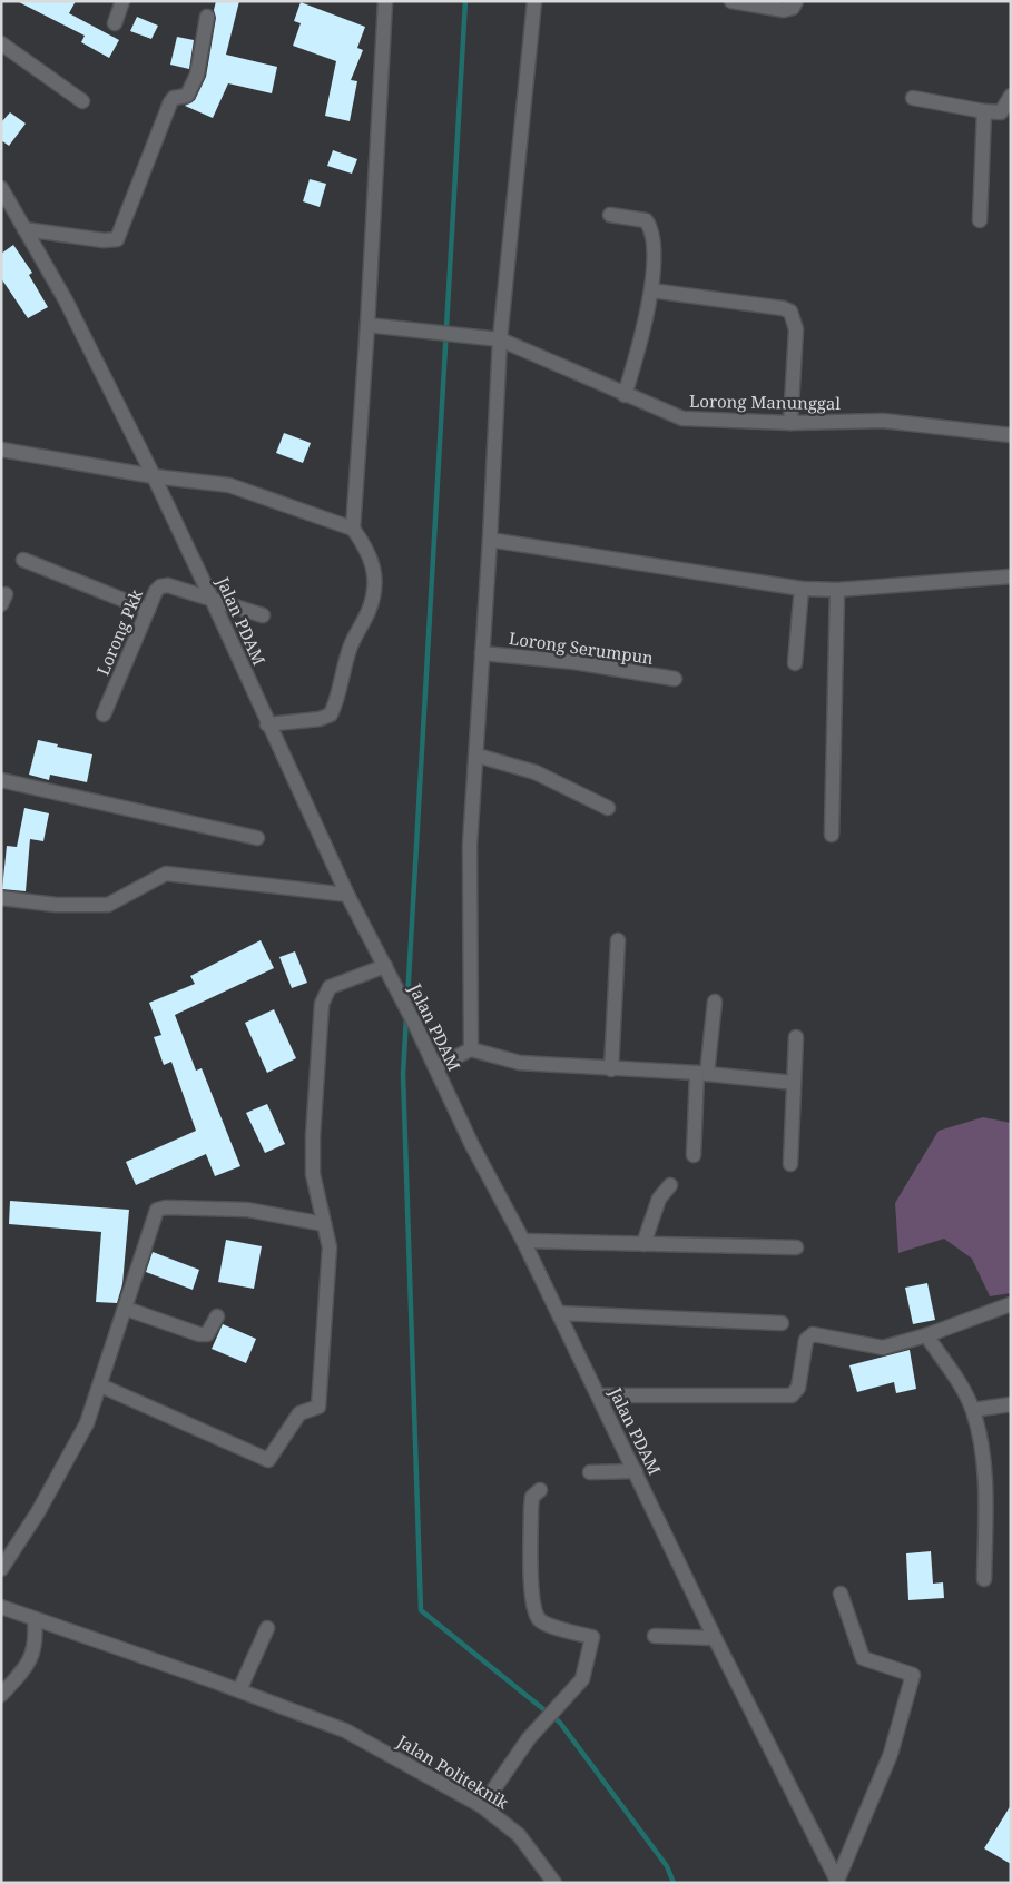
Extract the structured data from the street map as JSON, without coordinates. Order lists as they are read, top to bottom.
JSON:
{
  "streets": {
    "street": [
      "Lorong Manunggal",
      "Jalan PDAM",
      "Lorong Pkk",
      "Lorong Serumpun",
      "Jalan Politeknik"
    ]
  },
  "crossings": [
    ["Jalan PDAM", "Lorong Pkk"]
  ]
}
